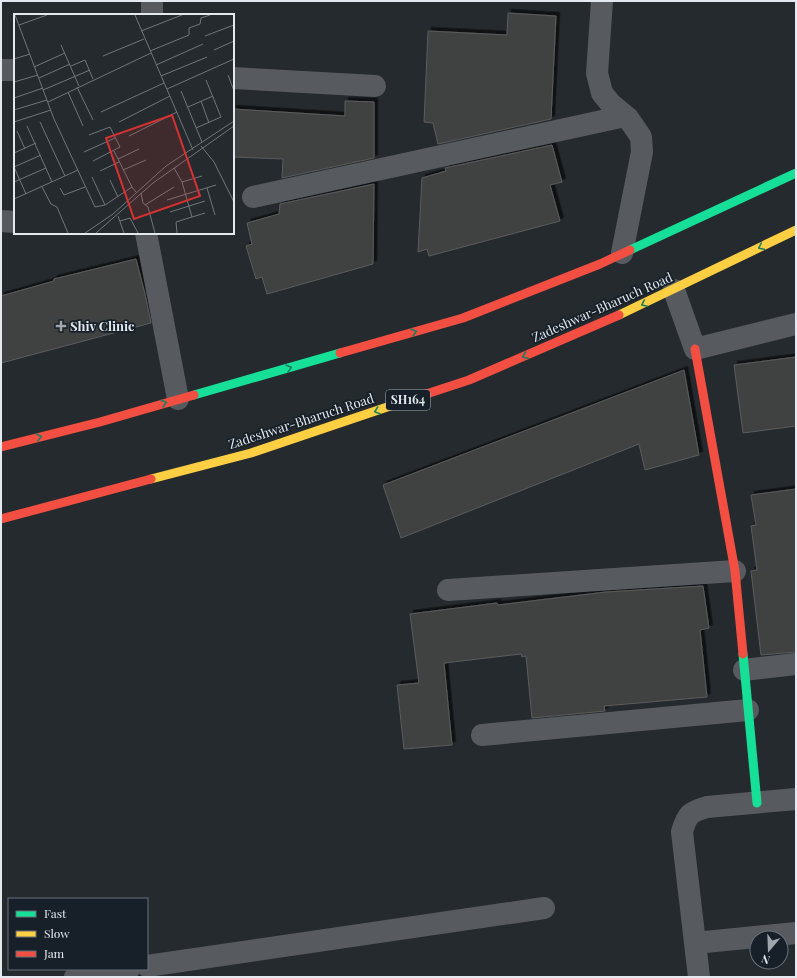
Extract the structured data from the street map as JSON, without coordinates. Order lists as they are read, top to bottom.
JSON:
{
  "streets": {
    "main road": ["Zadeshwar-Bharuch Road", "SH164"]
  },
  "places": {
    "health": ["Shiv Clinic"]
  },
  "legend": ["Fast", "Slow", "Jam"],
  "north": "bottom"
}
